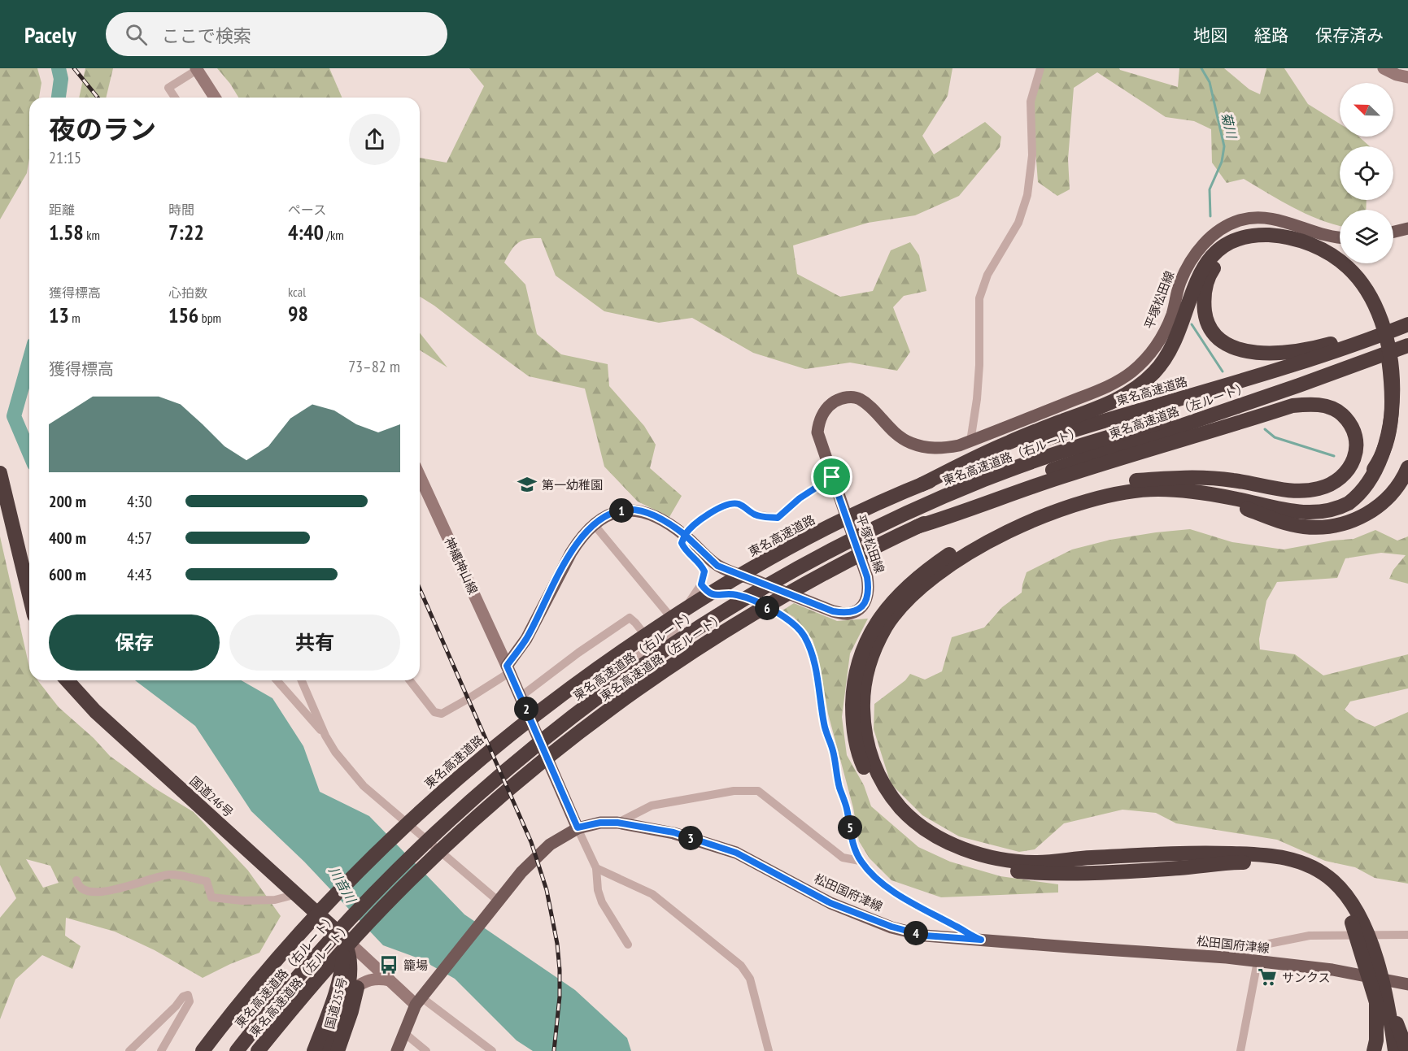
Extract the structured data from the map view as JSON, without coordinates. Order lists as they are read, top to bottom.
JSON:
{
  "streets": {
    "highway": [
      "東名高速道路",
      "東名高速道路（左ルート）",
      "東名高速道路（右ルート）",
      "国道246号",
      "国道255号"
    ],
    "main road": ["平塚松田線", "神縄神山線", "松田国府津線"]
  },
  "crossings": [
    ["平塚松田線", "神縄神山線"],
    ["東名高速道路（左ルート）", "東名高速道路（右ルート）"]
  ],
  "water": ["菊川", "川音川"],
  "places": {
    "school or university": ["第一幼稚園"],
    "bus stop": ["籠場"],
    "supermarket": ["サンクス"]
  },
  "north": "top left",
  "page": {
    "header": "Pacely",
    "search": "ここで検索",
    "nav": ["地図", "経路", "保存済み"],
    "heading": ["夜のラン", "21:15"],
    "stats": [
      ["距離", "1.58 km"],
      ["時間", "7:22"],
      ["ペース", "4:40 /km"],
      ["獲得標高", "13 m"],
      ["心拍数", "156 bpm"],
      ["kcal", "98"]
    ],
    "chart": ["獲得標高", "73–82 m"],
    "list": [
      {
        "name": "200 m",
        "note": "4:30"
      },
      {
        "name": "400 m",
        "note": "4:57"
      },
      {
        "name": "600 m",
        "note": "4:43"
      }
    ],
    "pins": [
      "1",
      "6",
      "2",
      "5",
      "3",
      "4"
    ],
    "buttons": ["保存", "共有"]
  }
}
